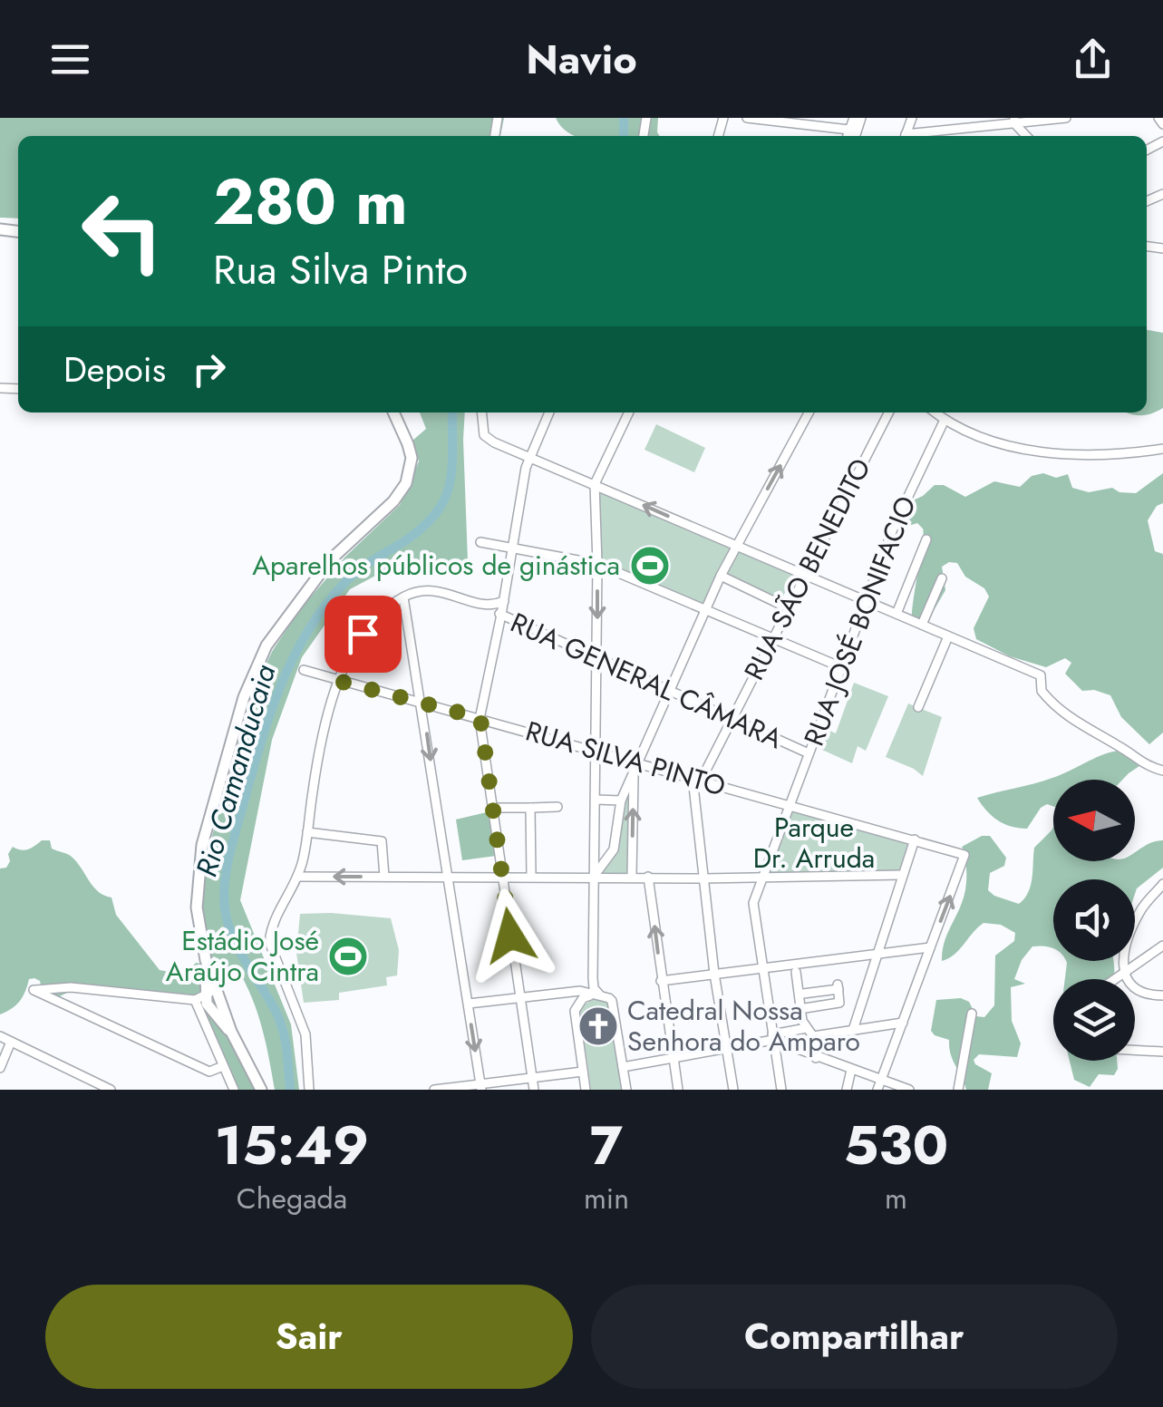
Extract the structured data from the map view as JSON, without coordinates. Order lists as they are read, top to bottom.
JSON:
{
  "streets": {
    "street": [
      "RUA SÃO BENEDITO",
      "RUA JOSÉ BONIFACIO",
      "RUA GENERAL CÂMARA",
      "RUA SILVA PINTO"
    ]
  },
  "crossings": [
    ["RUA SÃO BENEDITO", "RUA GENERAL CÂMARA"],
    ["RUA SÃO BENEDITO", "RUA SILVA PINTO"],
    ["RUA JOSÉ BONIFACIO", "RUA GENERAL CÂMARA"],
    ["RUA JOSÉ BONIFACIO", "RUA SILVA PINTO"]
  ],
  "water": ["Rio Camanducaia"],
  "parks": ["Parque Dr. Arruda"],
  "places": {
    "sports": ["Aparelhos públicos de ginástica", "Estádio José Araújo Cintra"],
    "church": ["Catedral Nossa Senhora do Amparo"]
  },
  "north": "left",
  "page": {
    "header": "Navio",
    "turn": ["280 m", "Rua Silva Pinto"],
    "then": "Depois",
    "eta": [
      "15:49",
      "Chegada",
      "7",
      "min",
      "530",
      "m"
    ],
    "buttons": ["Sair", "Compartilhar"]
  }
}
